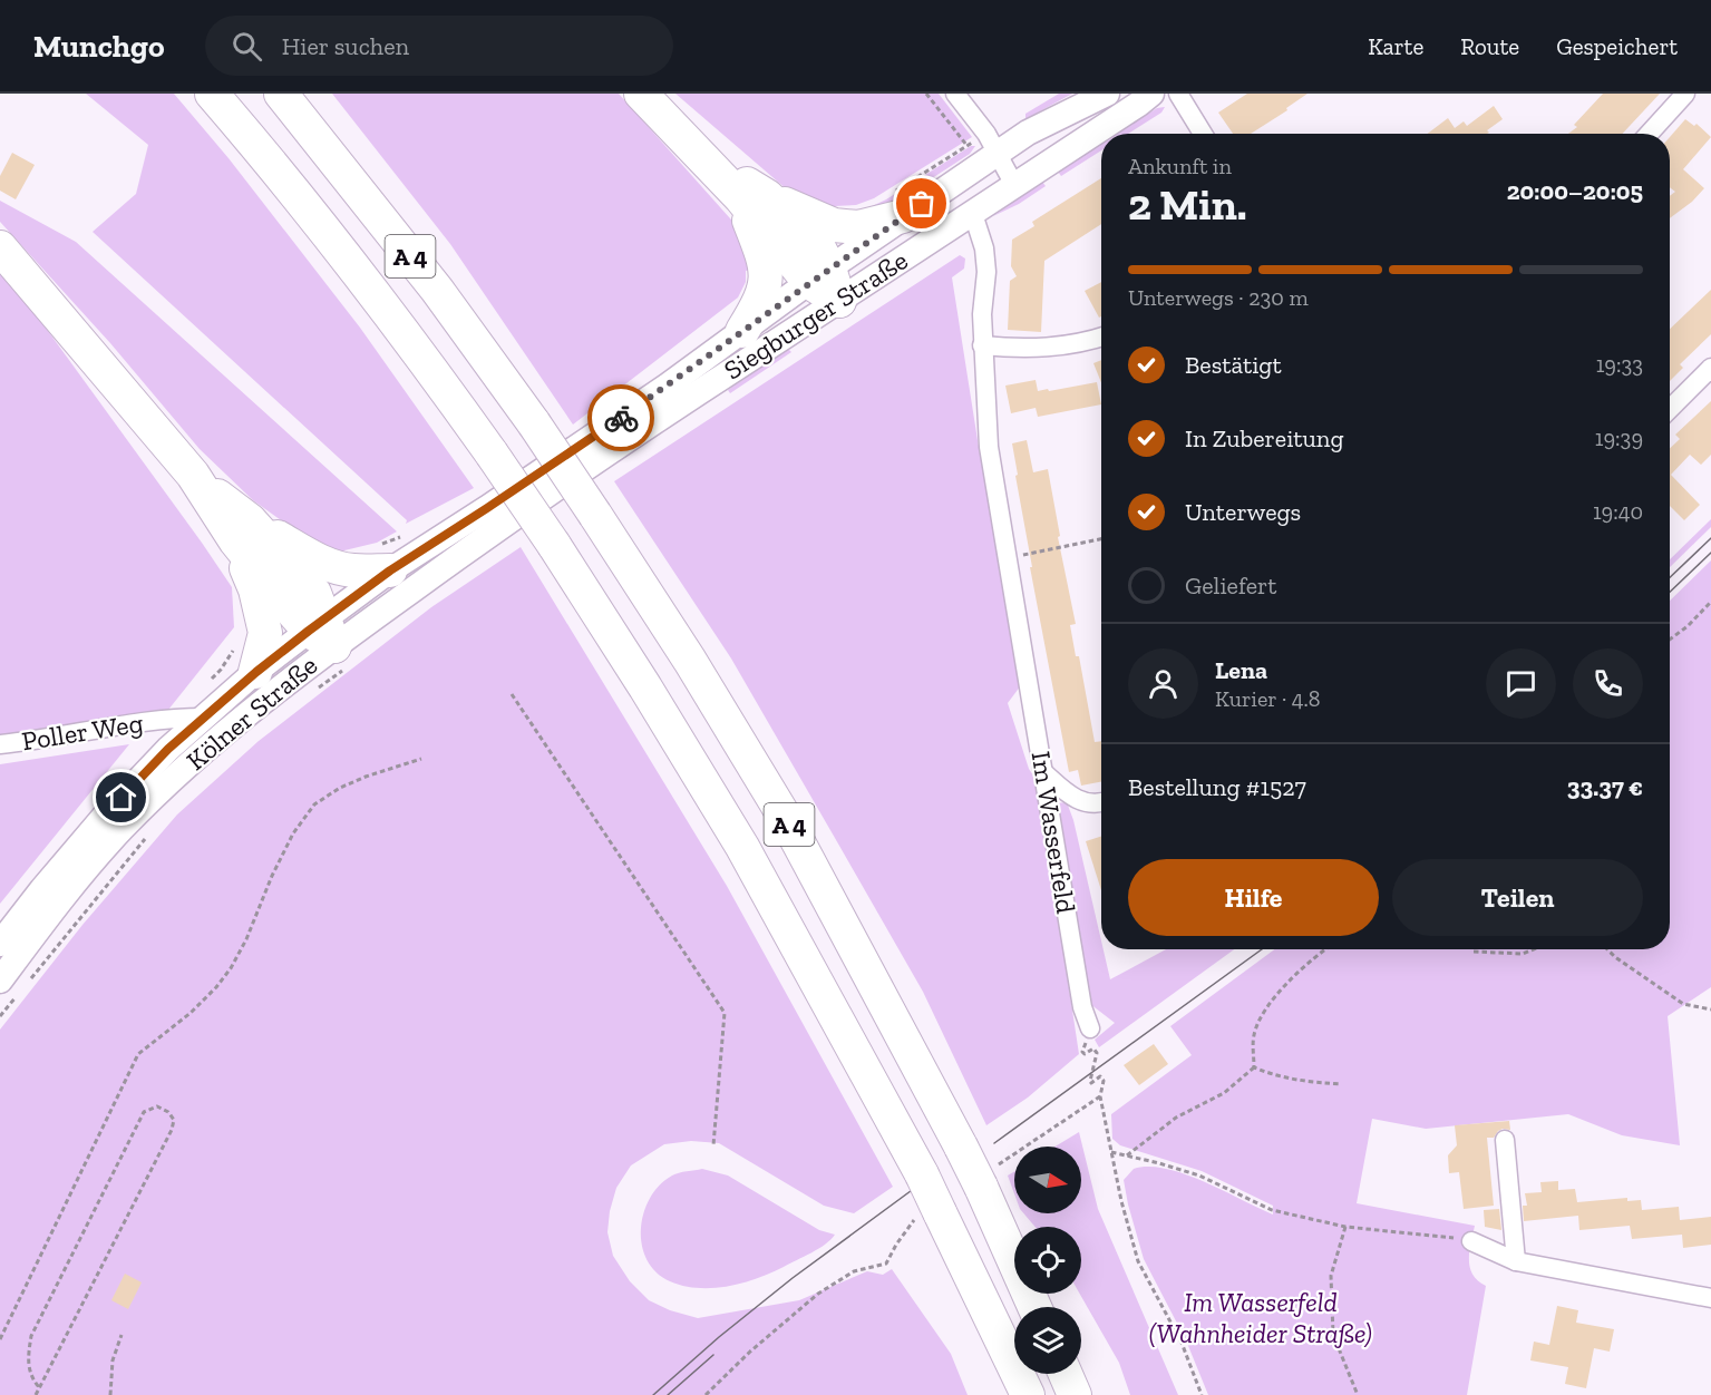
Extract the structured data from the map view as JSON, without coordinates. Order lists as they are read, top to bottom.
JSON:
{
  "streets": {
    "highway": ["A 4"],
    "main road": ["Siegburger Straße", "Kölner Straße"],
    "street": ["Poller Weg", "Im Wasserfeld"]
  },
  "crossings": [
    ["Siegburger Straße", "Kölner Straße"],
    ["Siegburger Straße", "Im Wasserfeld"],
    ["Kölner Straße", "Poller Weg"]
  ],
  "parks": ["Im Wasserfeld (Wahnheider Straße)"],
  "north": "right",
  "page": {
    "header": "Munchgo",
    "search": "Hier suchen",
    "nav": ["Karte", "Route", "Gespeichert"],
    "heading": ["2 Min.", "Ankunft in", "20:00–20:05"],
    "panel": [
      "Lena",
      "Kurier · 4.8",
      "Bestellung #1527",
      "33.37 €"
    ],
    "bar": "Unterwegs · 230 m",
    "list": [
      ["Bestätigt", "19:33"],
      ["In Zubereitung", "19:39"],
      ["Unterwegs", "19:40"],
      "Geliefert"
    ],
    "buttons": ["Hilfe", "Teilen"]
  }
}
